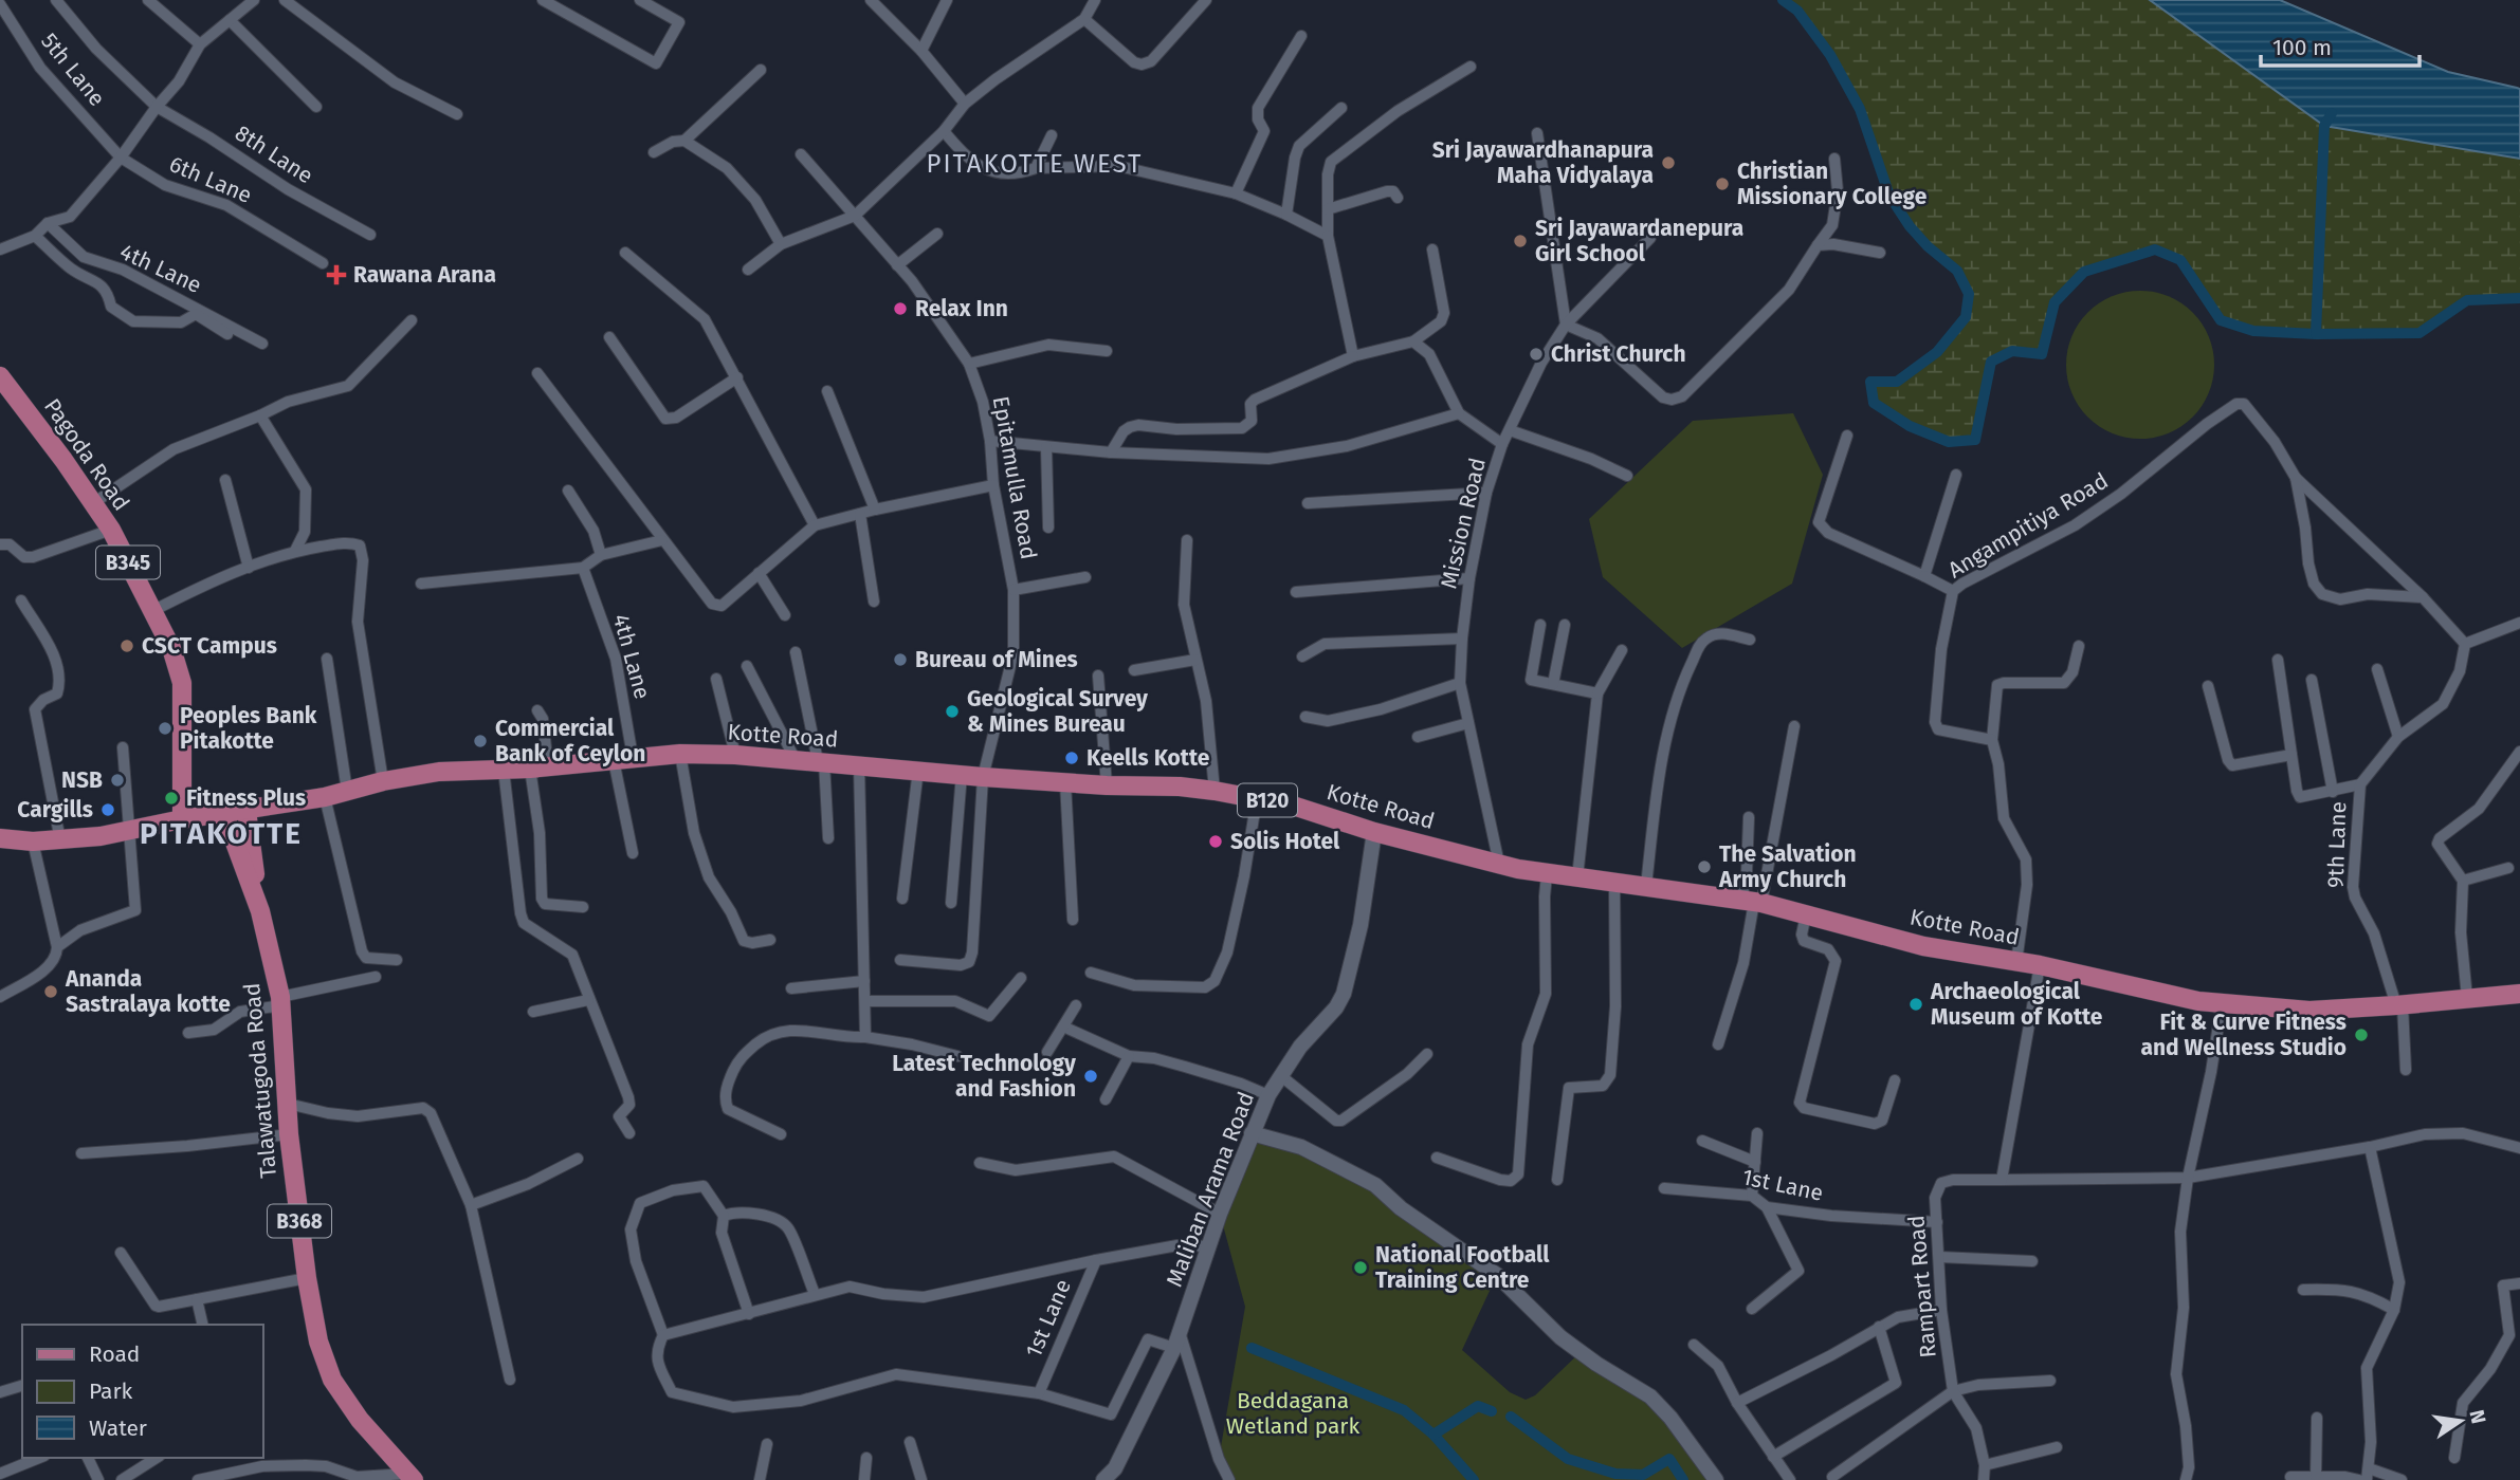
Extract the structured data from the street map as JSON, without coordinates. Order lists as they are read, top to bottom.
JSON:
{
  "streets": {
    "main road": [
      "Pagoda Road",
      "B345",
      "Kotte Road",
      "B120",
      "Talawatugoda Road",
      "B368"
    ],
    "street": [
      "5th Lane",
      "8th Lane",
      "6th Lane",
      "4th Lane",
      "Epitamulla Road",
      "Mission Road",
      "Angampitiya Road",
      "9th Lane",
      "1st Lane",
      "Maliban Arama Road",
      "Rampart Road"
    ]
  },
  "crossings": [
    ["5th Lane", "6th Lane"],
    ["4th Lane", "Kotte Road"],
    ["Pagoda Road", "Kotte Road"],
    ["Epitamulla Road", "Kotte Road"],
    ["Mission Road", "Kotte Road"],
    ["Kotte Road", "9th Lane"],
    ["Kotte Road", "Talawatugoda Road"],
    ["Kotte Road", "Maliban Arama Road"],
    ["1st Lane", "Rampart Road"]
  ],
  "districts": ["PITAKOTTE WEST", "PITAKOTTE"],
  "parks": ["Beddagana Wetland park"],
  "places": {
    "other": [
      "Sri Jayawardhanapura Maha Vidyalaya",
      "Christian Missionary College",
      "Sri Jayawardanepura Girl School",
      "Relax Inn",
      "Christ Church",
      "CSCT Campus",
      "Bureau of Mines",
      "Geological Survey & Mines Bureau",
      "Peoples Bank Pitakotte",
      "Commercial Bank of Ceylon",
      "Keells Kotte",
      "NSB",
      "Fitness Plus",
      "Cargills",
      "Solis Hotel",
      "The Salvation Army Church",
      "Ananda Sastralaya kotte",
      "Archaeological Museum of Kotte",
      "Fit & Curve Fitness and Wellness Studio",
      "Latest Technology and Fashion",
      "National Football Training Centre"
    ],
    "health": ["Rawana Arana"]
  },
  "legend": ["Road", "Park", "Water"],
  "scale_bar": "100 m",
  "north": "right"
}
